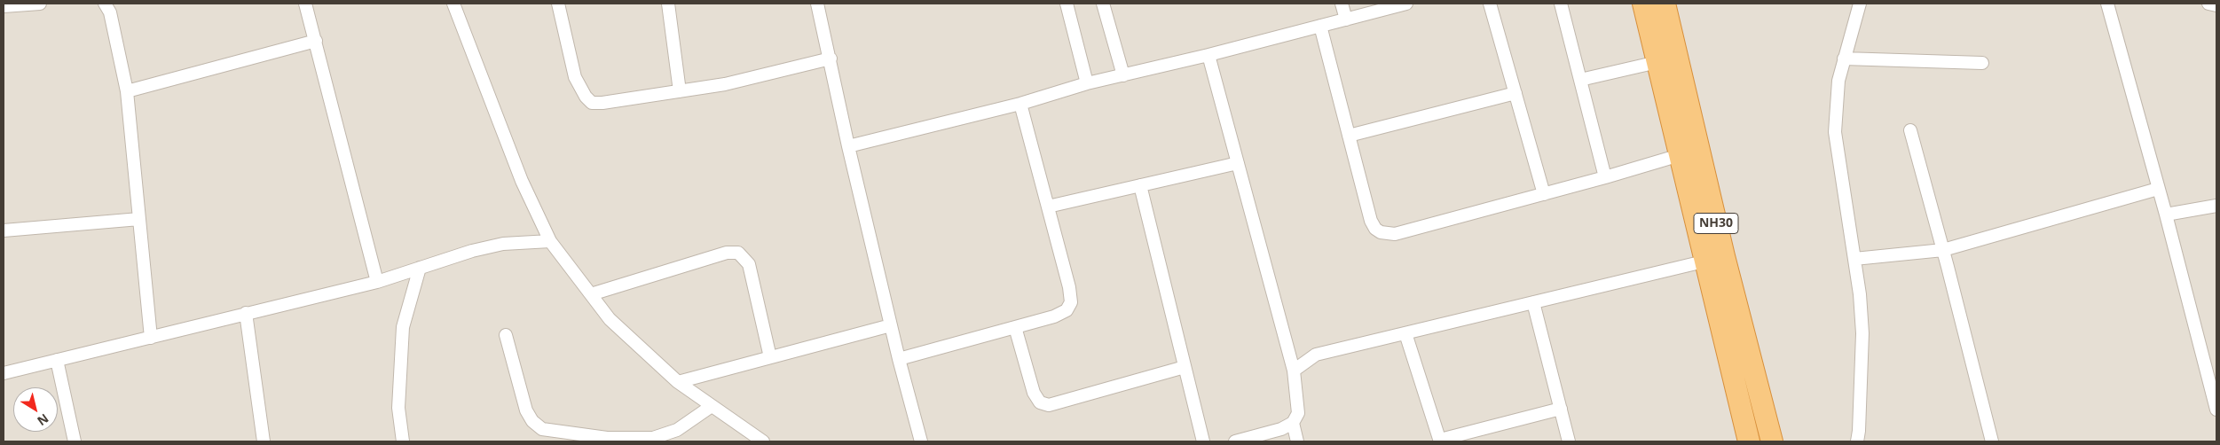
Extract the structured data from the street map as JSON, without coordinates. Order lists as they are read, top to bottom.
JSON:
{
  "streets": {
    "highway": ["NH30"]
  },
  "north": "bottom right"
}
